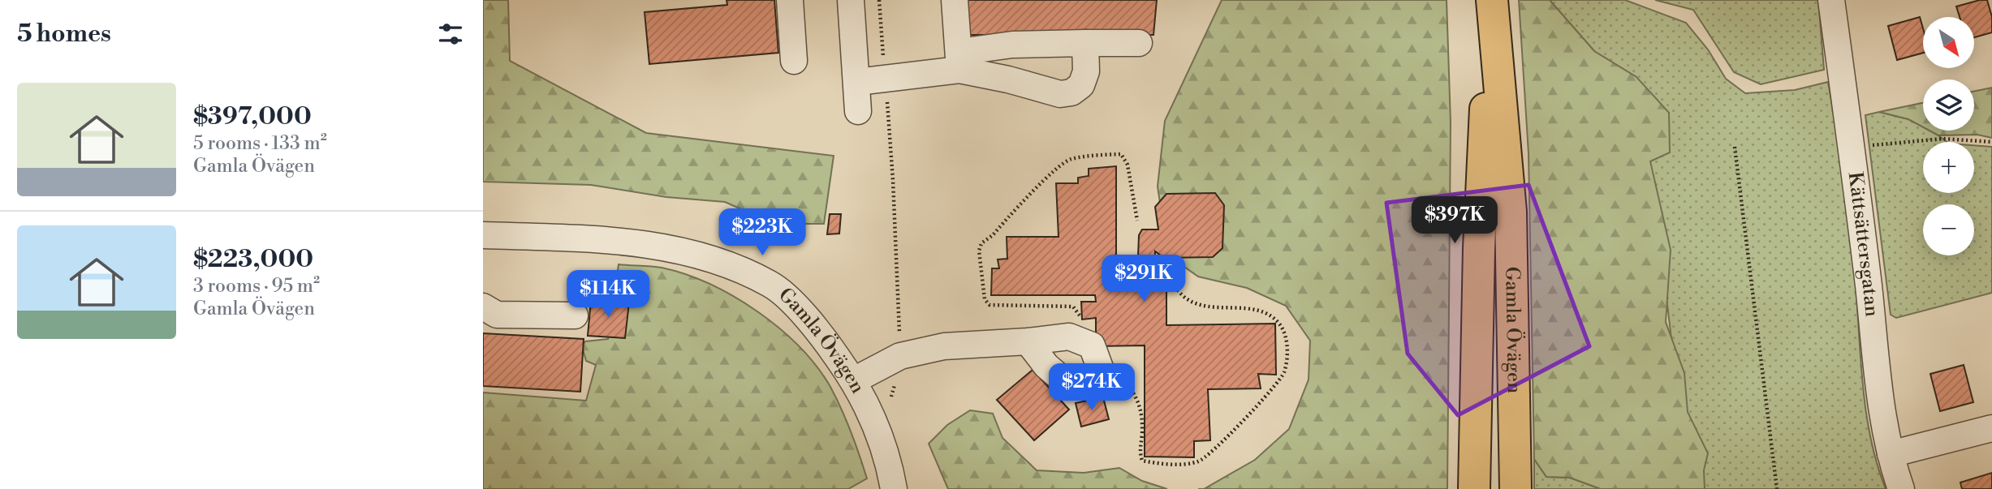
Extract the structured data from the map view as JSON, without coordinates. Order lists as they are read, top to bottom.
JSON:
{
  "streets": {
    "main road": ["Gamla Övägen"],
    "street": ["Kättsättersgatan"]
  },
  "north": "bottom right",
  "page": {
    "heading": "5 homes",
    "map_buttons": ["+", "−"],
    "list": [
      {
        "name": "$397,000",
        "note": "5 rooms · 133 m² · Gamla Övägen"
      },
      {
        "name": "$223,000",
        "note": "3 rooms · 95 m² · Gamla Övägen"
      }
    ],
    "price": [
      "$397K",
      "$223K",
      "$291K",
      "$114K",
      "$274K"
    ]
  }
}
